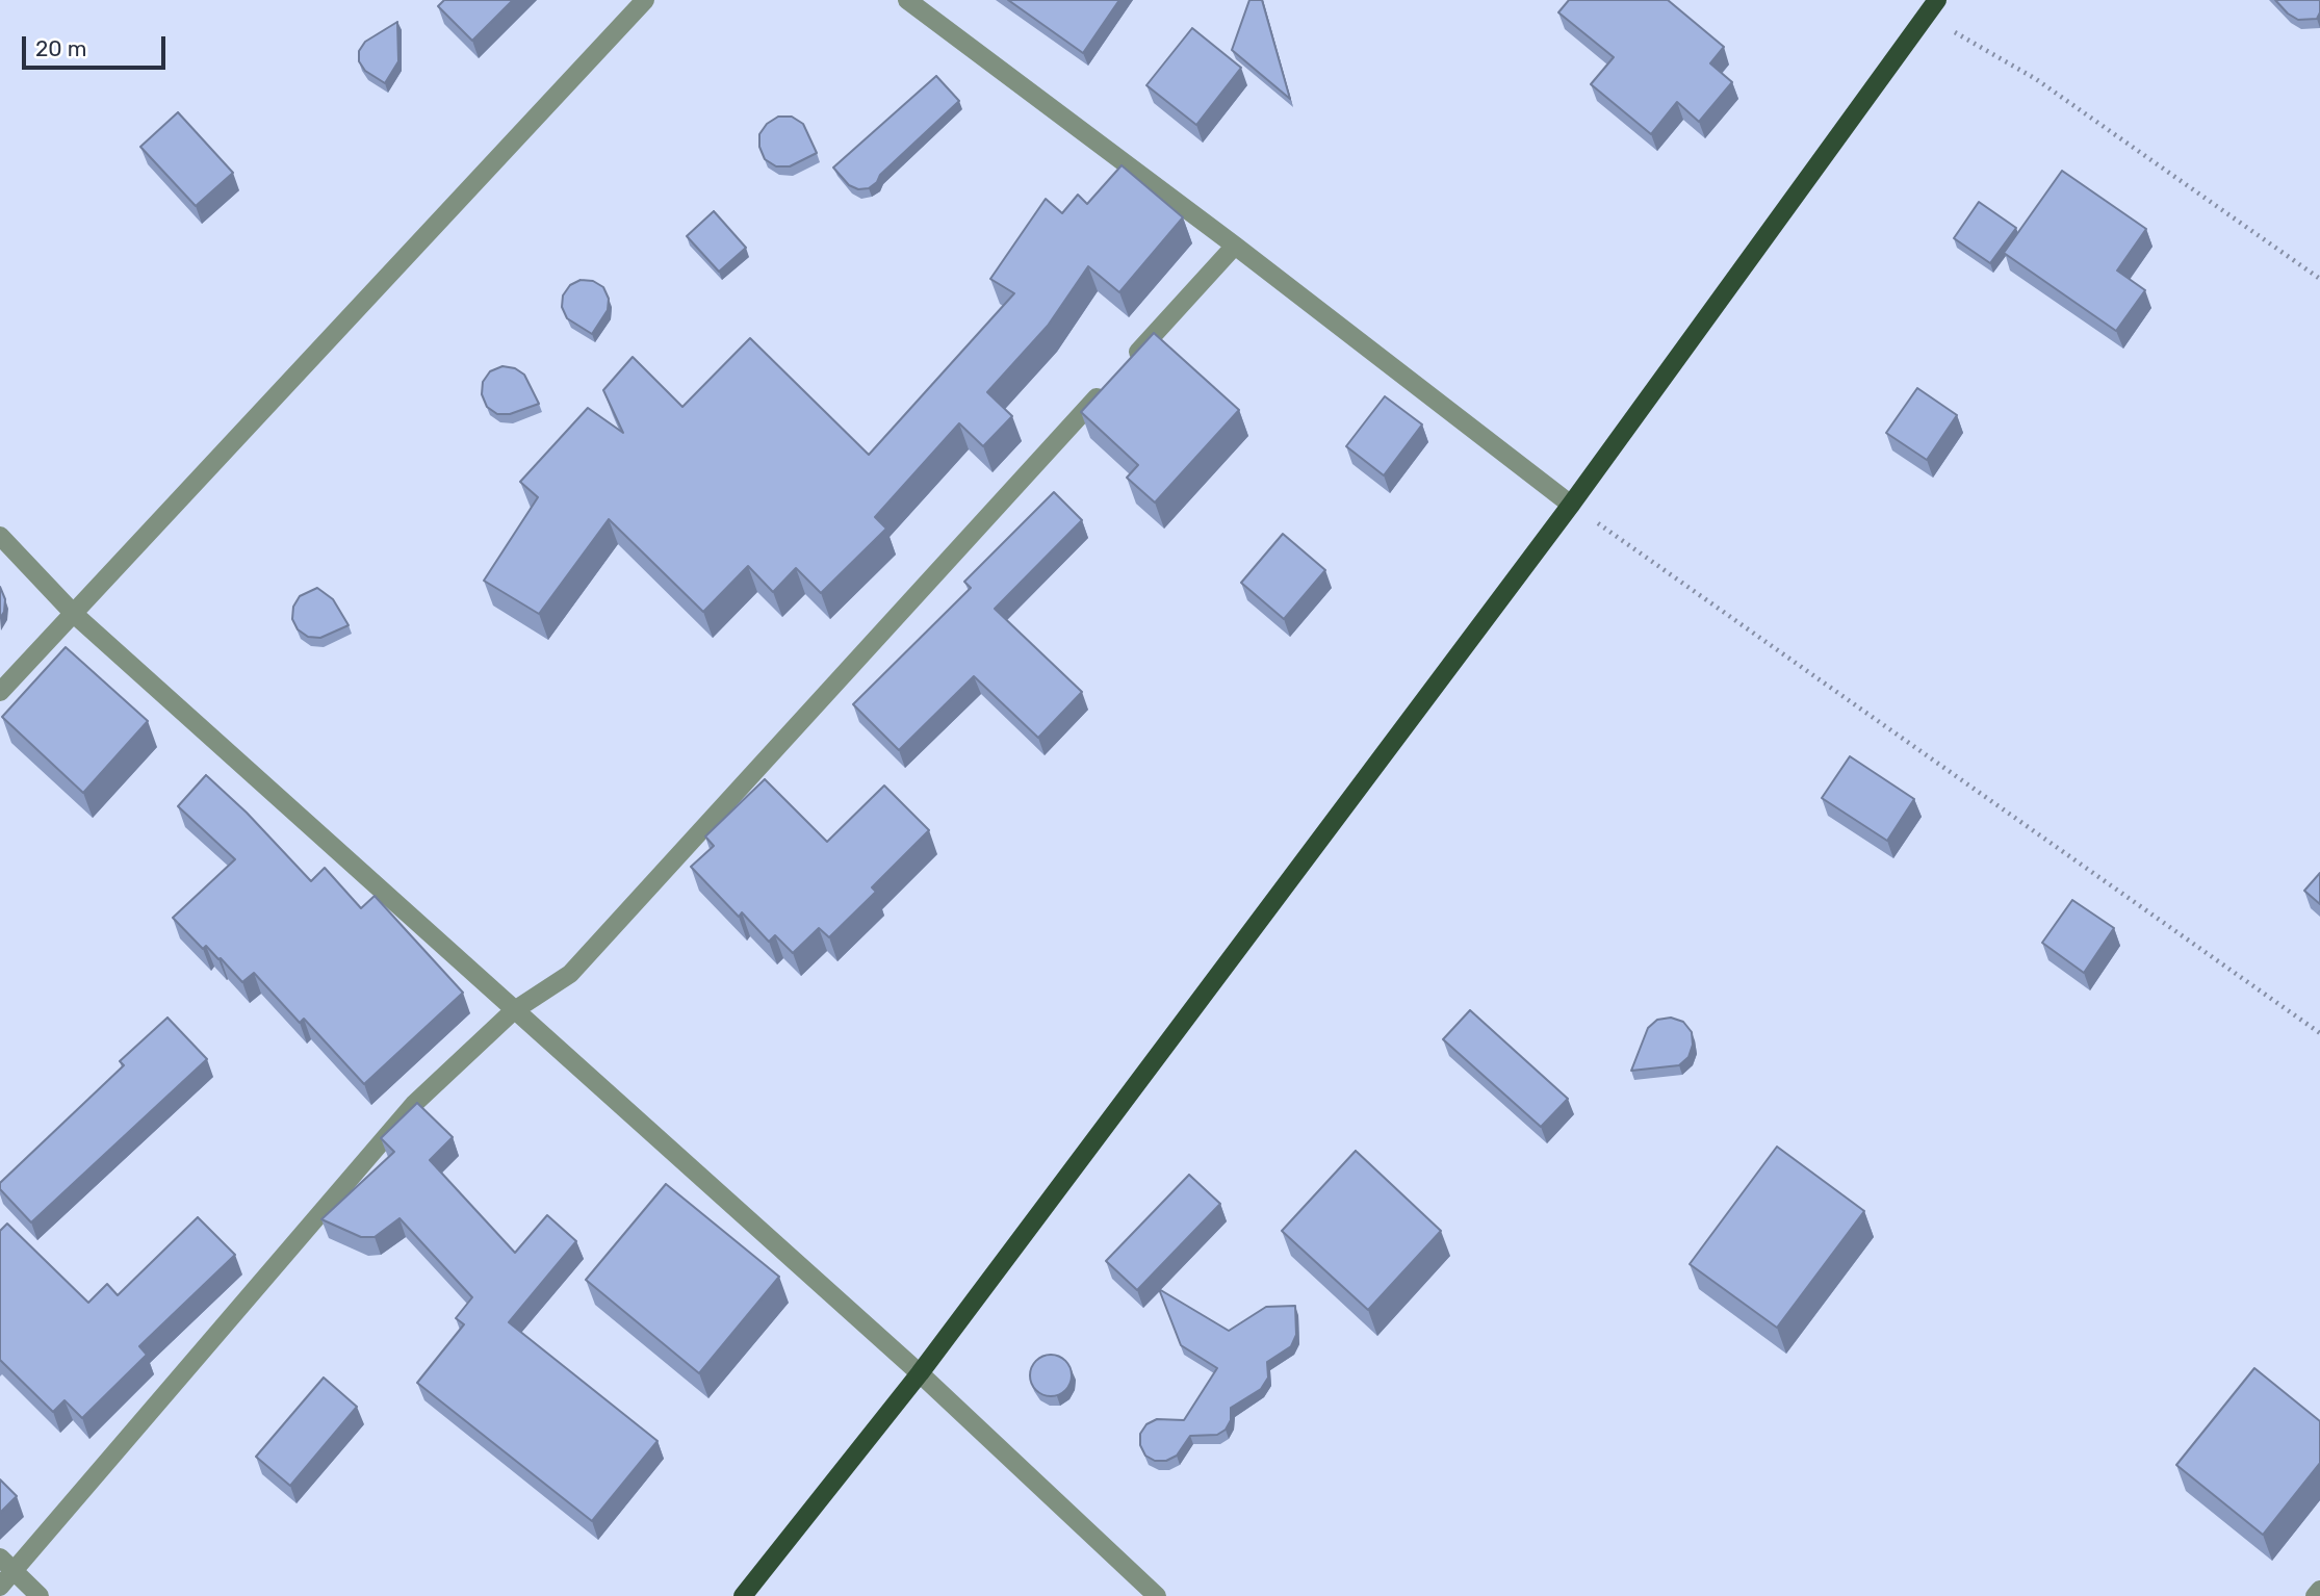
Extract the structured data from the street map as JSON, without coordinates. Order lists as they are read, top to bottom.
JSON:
{
  "scale_bar": "20 m"
}
